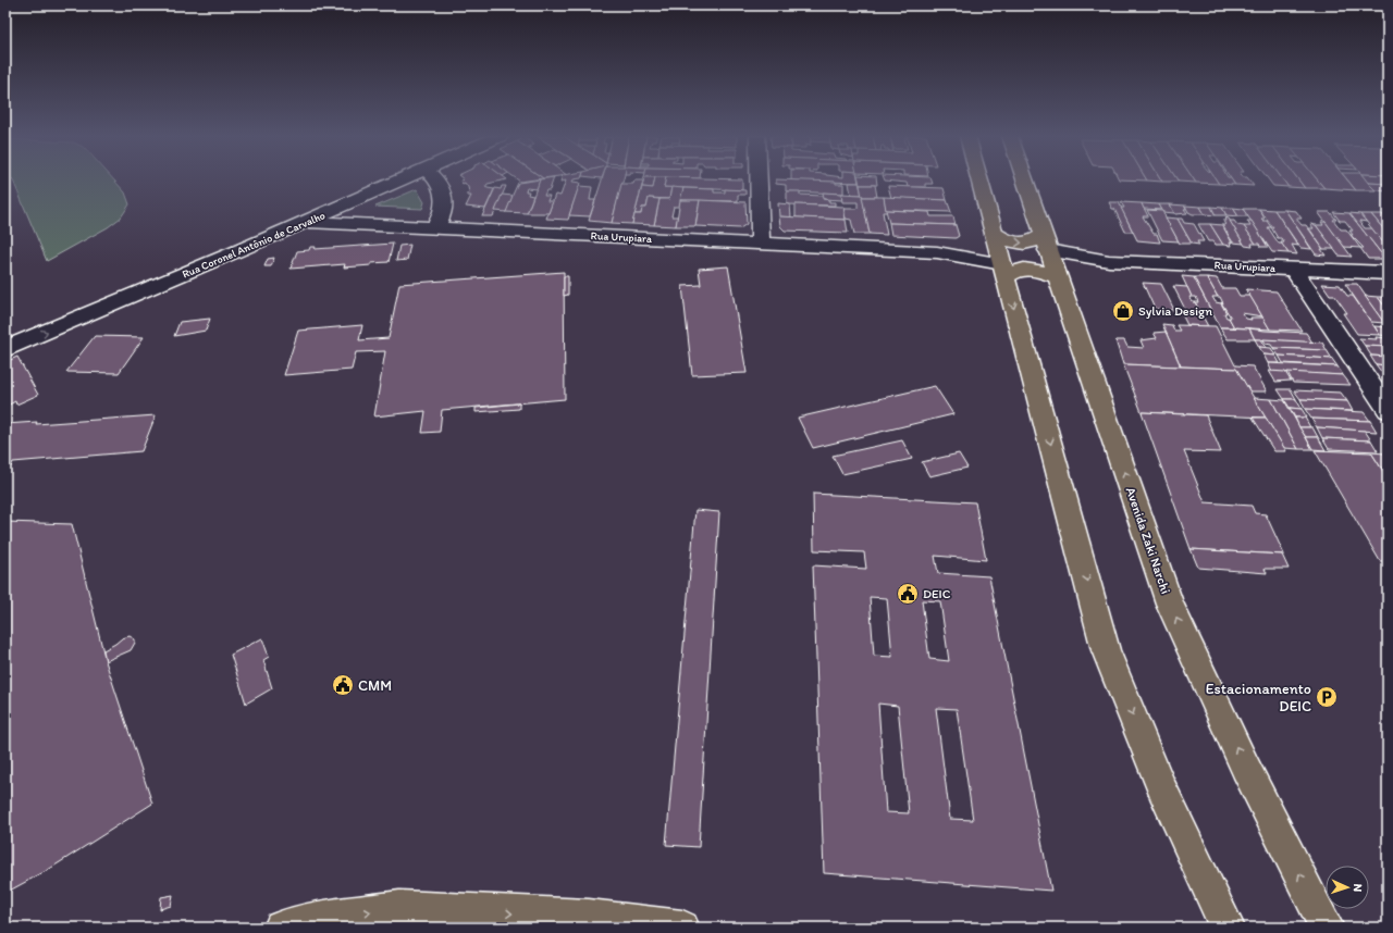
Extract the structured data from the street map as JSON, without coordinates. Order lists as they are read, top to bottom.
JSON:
{
  "streets": {
    "main road": ["Avenida Zaki Narchi"],
    "street": ["Rua Urupiara", "Rua Coronel Antônio de Carvalho"]
  },
  "crossings": [
    ["Rua Urupiara", "Rua Coronel Antônio de Carvalho"],
    ["Rua Urupiara", "Avenida Zaki Narchi"]
  ],
  "one_way": ["Rua Coronel Antônio de Carvalho"],
  "places": {
    "shop": ["Sylvia Design"],
    "public building": ["DEIC", "CMM"],
    "parking": ["Estacionamento DEIC"]
  },
  "north": "right"
}
